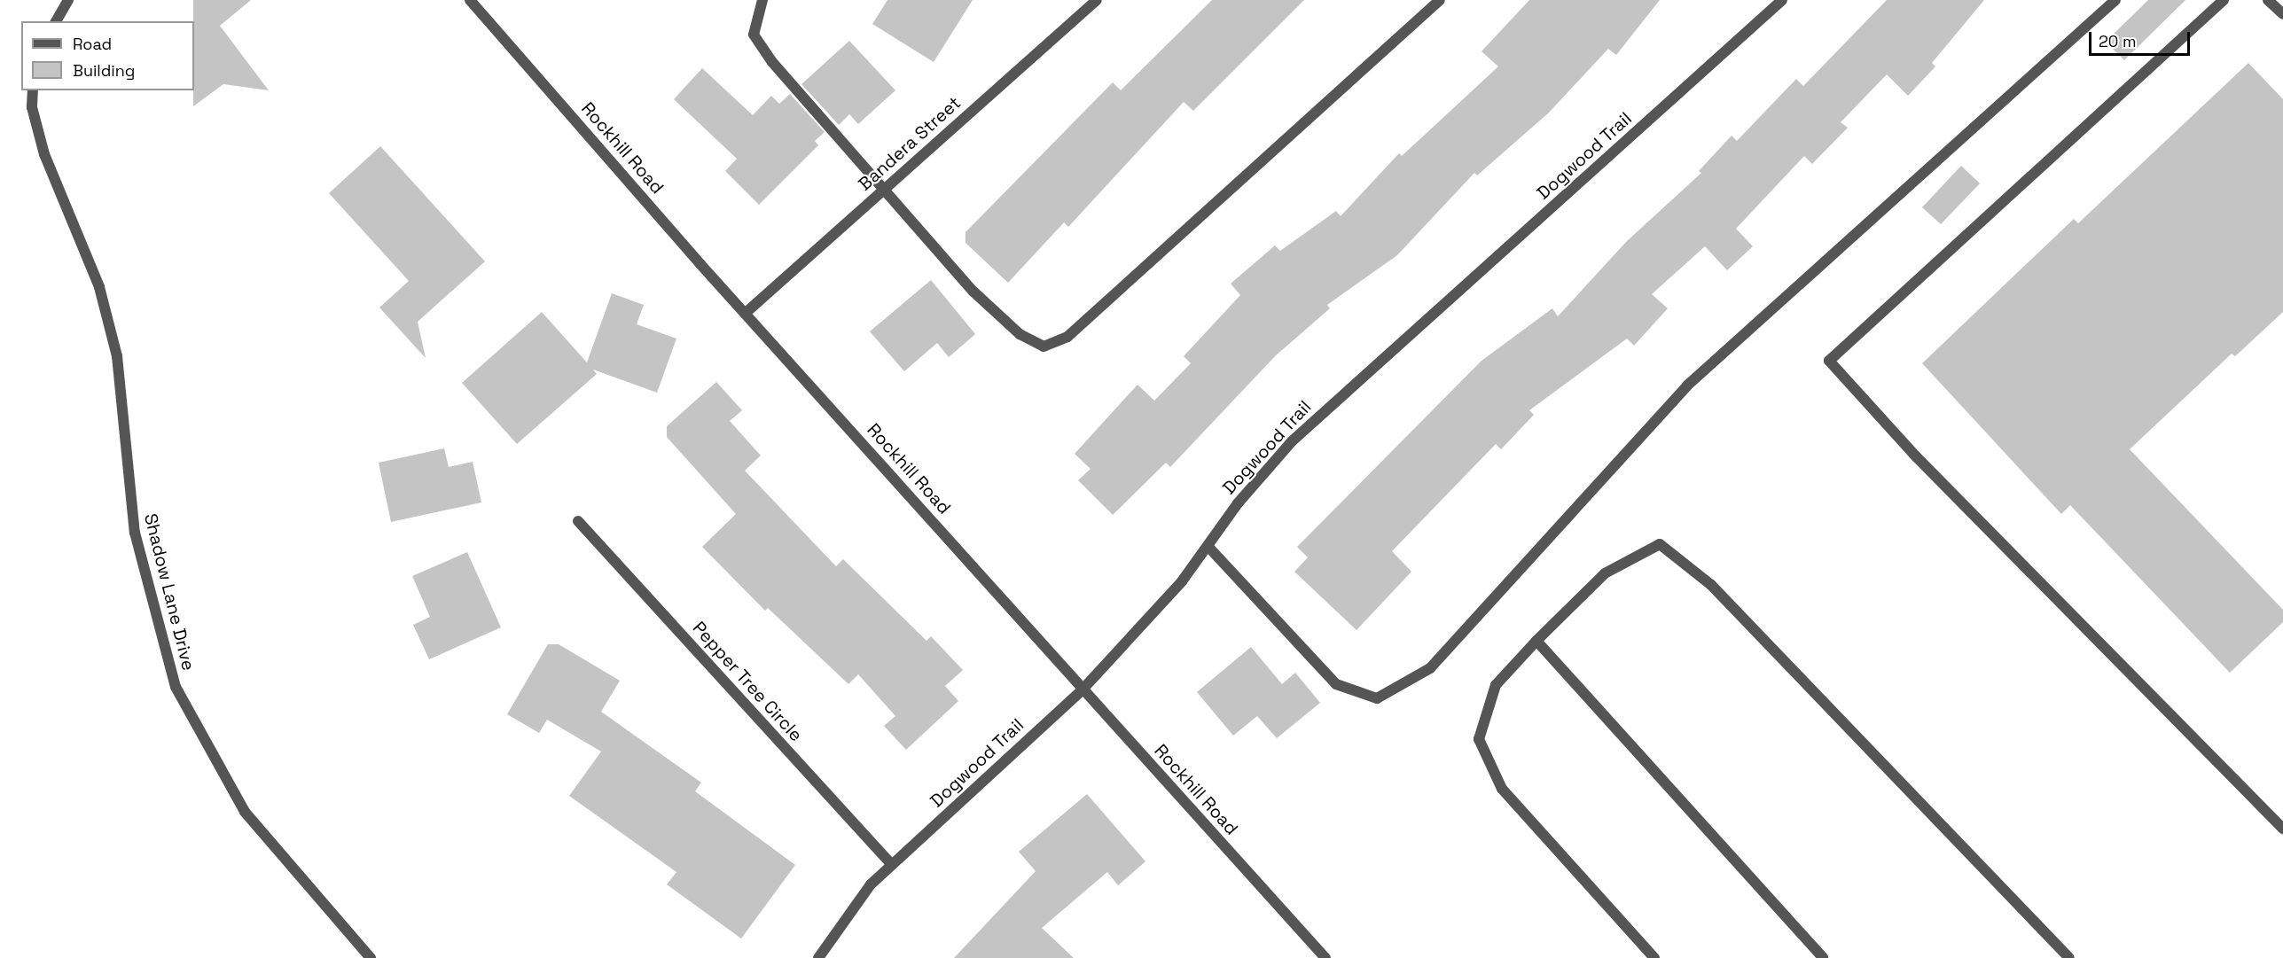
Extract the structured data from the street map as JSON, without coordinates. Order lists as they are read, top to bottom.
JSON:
{
  "streets": {
    "street": [
      "Bandera Street",
      "Rockhill Road",
      "Dogwood Trail",
      "Shadow Lane Drive",
      "Pepper Tree Circle"
    ]
  },
  "crossings": [
    ["Bandera Street", "Rockhill Road"],
    ["Rockhill Road", "Dogwood Trail"],
    ["Dogwood Trail", "Pepper Tree Circle"]
  ],
  "legend": ["Road", "Building"],
  "scale_bar": "20 m"
}
